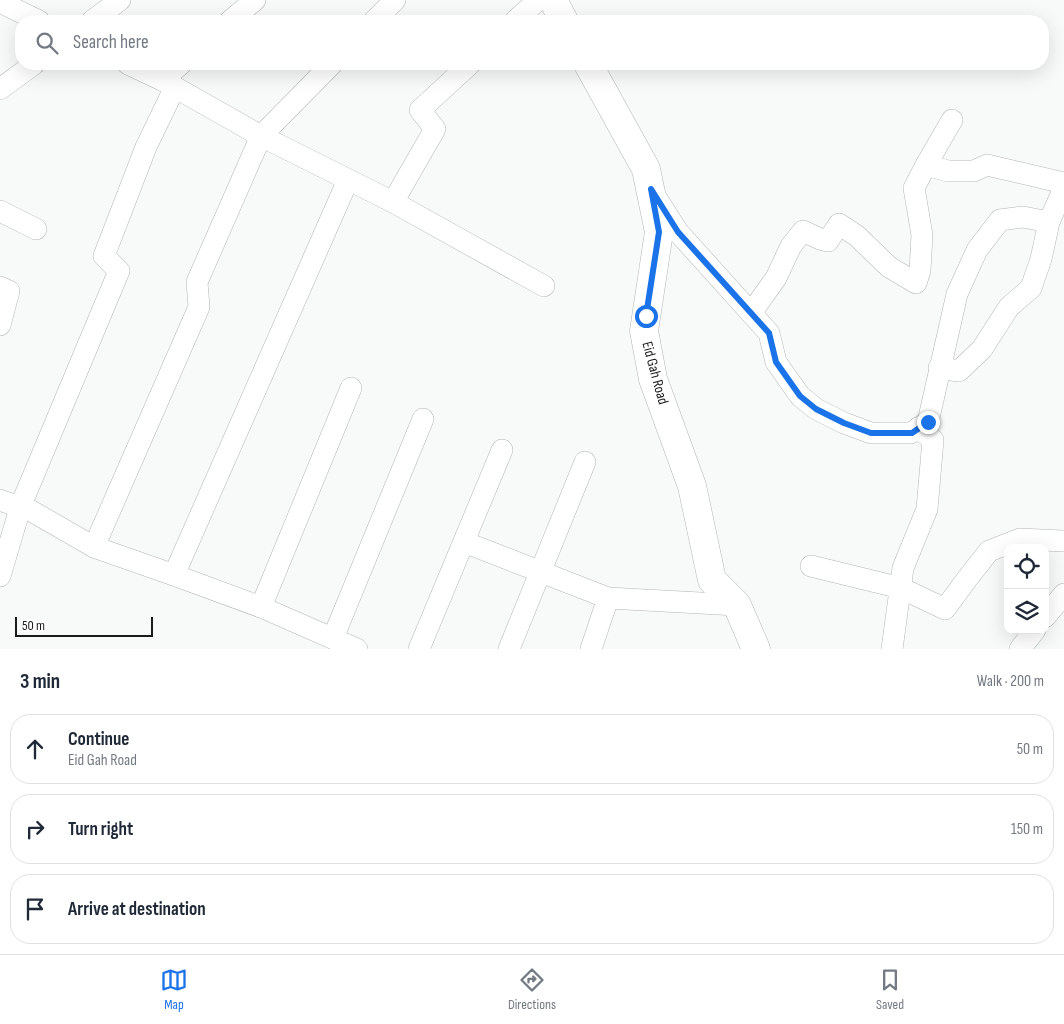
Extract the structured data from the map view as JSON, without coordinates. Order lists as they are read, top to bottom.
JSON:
{
  "streets": {
    "street": ["Eid Gah Road"]
  },
  "scale_bar": "50 m",
  "page": {
    "search": "Search here",
    "scale": "50 m",
    "heading": ["3 min", "Walk · 200 m"],
    "list": [
      ["Continue", "Eid Gah Road", "50 m"],
      ["Turn right", "150 m"],
      "Arrive at destination"
    ],
    "nav": ["Map", "Directions", "Saved"]
  }
}
